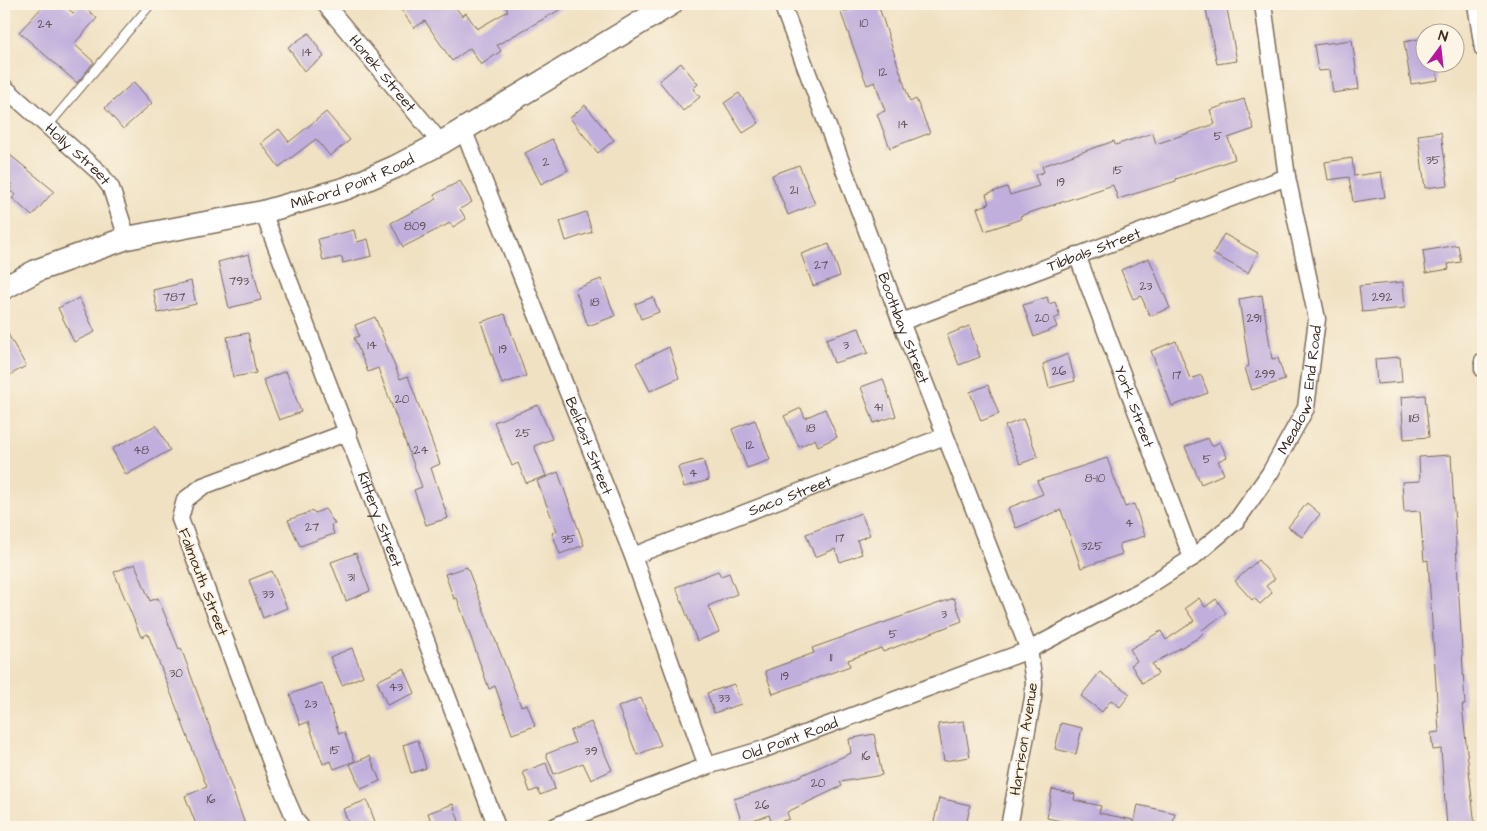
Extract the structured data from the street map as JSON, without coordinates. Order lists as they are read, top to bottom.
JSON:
{
  "streets": {
    "main road": ["Milford Point Road"],
    "street": [
      "Honek Street",
      "Holly Street",
      "Tibbals Street",
      "Boothbay Street",
      "Meadows End Road",
      "York Street",
      "Belfast Street",
      "Saco Street",
      "Kittery Street",
      "Falmouth Street",
      "Old Point Road",
      "Harrison Avenue"
    ]
  },
  "crossings": [
    ["Honek Street", "Milford Point Road"],
    ["Holly Street", "Milford Point Road"],
    ["Milford Point Road", "Belfast Street"],
    ["Milford Point Road", "Kittery Street"],
    ["Tibbals Street", "Boothbay Street"],
    ["Tibbals Street", "Meadows End Road"],
    ["Tibbals Street", "York Street"],
    ["Boothbay Street", "Meadows End Road"],
    ["Boothbay Street", "Saco Street"],
    ["Boothbay Street", "Old Point Road"],
    ["Boothbay Street", "Harrison Avenue"],
    ["Meadows End Road", "York Street"],
    ["Meadows End Road", "Old Point Road"],
    ["Meadows End Road", "Harrison Avenue"],
    ["Belfast Street", "Saco Street"],
    ["Belfast Street", "Old Point Road"],
    ["Kittery Street", "Falmouth Street"],
    ["Old Point Road", "Harrison Avenue"]
  ],
  "house_numbers": [
    "10",
    "24",
    "14",
    "12",
    "14",
    "5",
    "35",
    "2",
    "15",
    "19",
    "21",
    "809",
    "27",
    "793",
    "23",
    "787",
    "292",
    "18",
    "20",
    "291",
    "14",
    "3",
    "19",
    "26",
    "299",
    "17",
    "20",
    "41",
    "118",
    "18",
    "25",
    "12",
    "48",
    "24",
    "5",
    "4",
    "8-10",
    "4",
    "27",
    "17",
    "35",
    "325",
    "31",
    "33",
    "3",
    "5",
    "11",
    "30",
    "19",
    "43",
    "33",
    "23",
    "15",
    "39",
    "16",
    "20",
    "16",
    "26"
  ],
  "north": "top"
}
